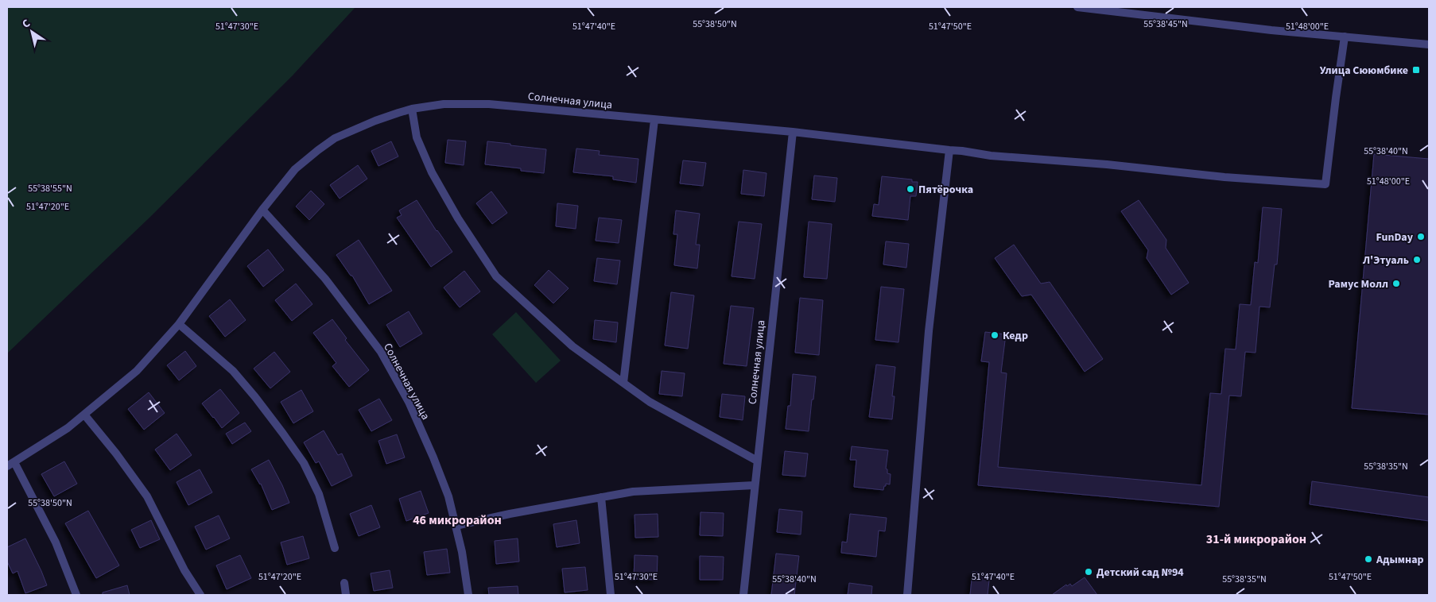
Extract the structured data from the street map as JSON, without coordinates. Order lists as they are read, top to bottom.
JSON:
{
  "streets": {
    "street": ["Солнечная улица"]
  },
  "districts": ["46 микрорайон", "31-й микрорайон"],
  "places": {
    "transit": ["Улица Сююмбике"],
    "other": [
      "Пятёрочка",
      "FunDay",
      "Л'Этуаль",
      "Рамус Молл",
      "Кедр",
      "Адымнар",
      "Детский сад №94"
    ]
  },
  "north": "top left",
  "coordinates": [
    "55°38'50\"N",
    "55°38'45\"N",
    "51°47'50\"E",
    "51°48'00\"E",
    "51°47'30\"E",
    "51°47'40\"E",
    "55°38'40\"N",
    "55°38'55\"N",
    "51°47'20\"E",
    "55°38'35\"N"
  ]
}
